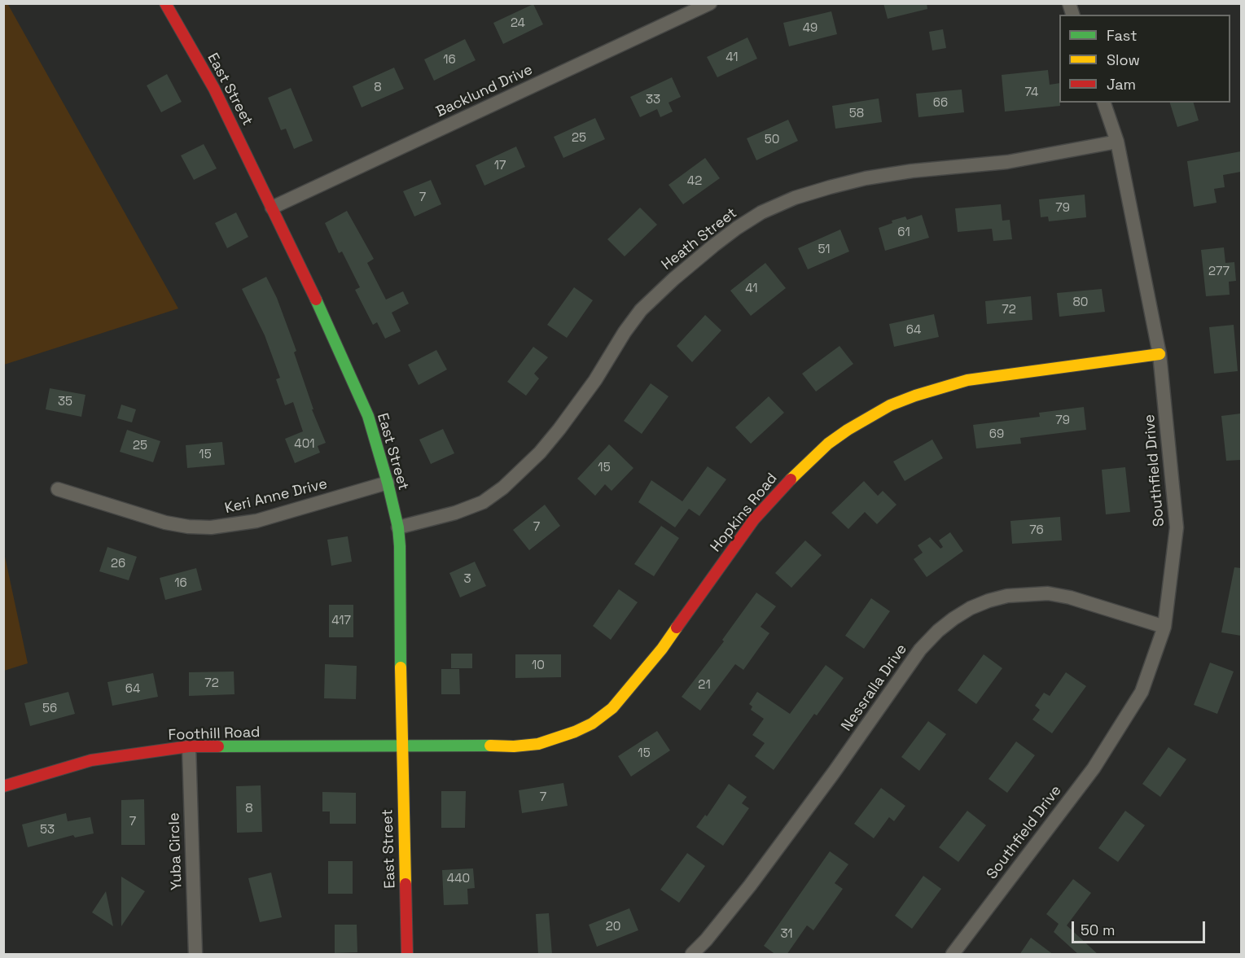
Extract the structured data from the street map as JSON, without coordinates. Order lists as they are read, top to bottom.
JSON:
{
  "streets": {
    "street": [
      "East Street",
      "Backlund Drive",
      "Heath Street",
      "Southfield Drive",
      "Keri Anne Drive",
      "Hopkins Road",
      "Nessralla Drive",
      "Foothill Road",
      "Yuba Circle"
    ]
  },
  "crossings": [
    ["East Street", "Backlund Drive"],
    ["East Street", "Heath Street"],
    ["East Street", "Keri Anne Drive"],
    ["East Street", "Hopkins Road"],
    ["East Street", "Foothill Road"],
    ["Heath Street", "Southfield Drive"],
    ["Southfield Drive", "Hopkins Road"],
    ["Southfield Drive", "Nessralla Drive"],
    ["Hopkins Road", "Foothill Road"],
    ["Foothill Road", "Yuba Circle"]
  ],
  "house_numbers": [
    "24",
    "49",
    "41",
    "16",
    "8",
    "74",
    "33",
    "66",
    "58",
    "25",
    "50",
    "17",
    "42",
    "7",
    "79",
    "61",
    "51",
    "277",
    "41",
    "80",
    "72",
    "64",
    "35",
    "79",
    "69",
    "401",
    "25",
    "15",
    "15",
    "7",
    "76",
    "26",
    "3",
    "16",
    "417",
    "10",
    "72",
    "21",
    "64",
    "56",
    "15",
    "7",
    "8",
    "7",
    "53",
    "440",
    "20",
    "31"
  ],
  "legend": ["Fast", "Slow", "Jam"],
  "scale_bar": "50 m"
}
